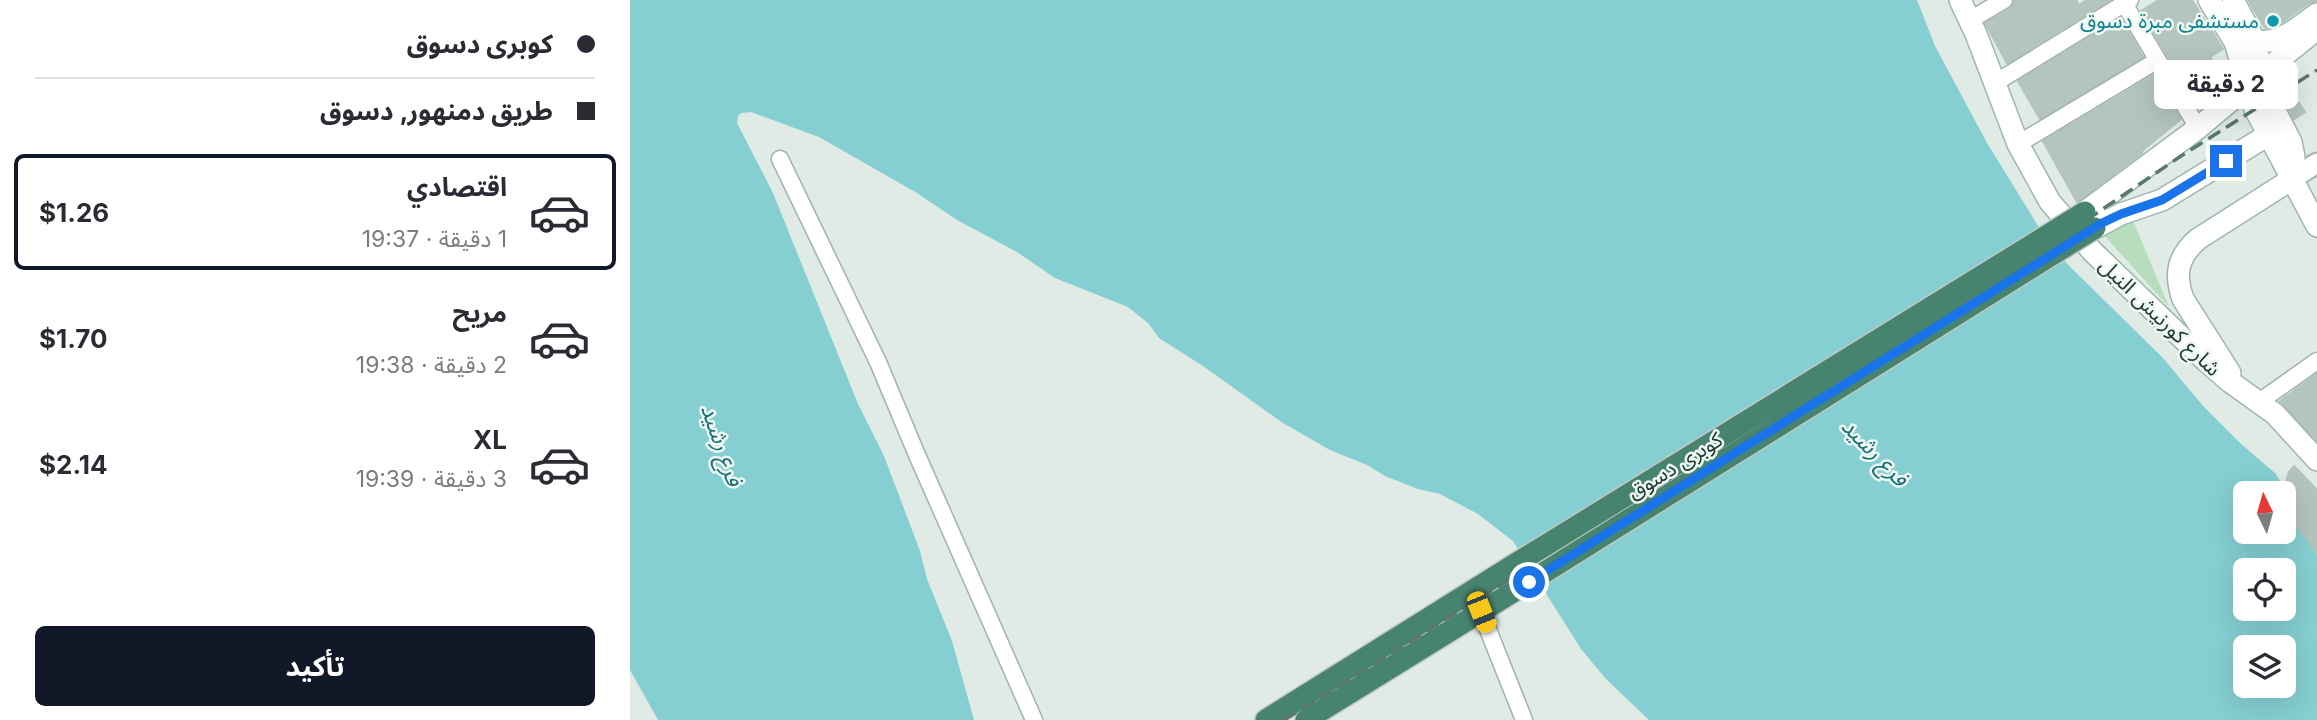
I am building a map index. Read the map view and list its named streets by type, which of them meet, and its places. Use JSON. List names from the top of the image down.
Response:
{
  "streets": {
    "highway": ["كوبرى دسوق"],
    "main road": ["شارع كورنيش النيل"]
  },
  "water": ["فرع رشيد"],
  "places": ["مستشفى مبرة دسوق"],
  "north": "top",
  "page": {
    "banner": ["كوبرى دسوق", "طريق دمنهور, دسوق"],
    "bubble": "2 دقيقة",
    "list": [
      {
        "name": "اقتصادي",
        "note": "1 دقيقة · 19:37",
        "value": "$1.26"
      },
      {
        "name": "مريح",
        "note": "2 دقيقة · 19:38",
        "value": "$1.70"
      },
      {
        "name": "XL",
        "note": "3 دقيقة · 19:39",
        "value": "$2.14"
      }
    ],
    "buttons": "تأكيد"
  }
}
